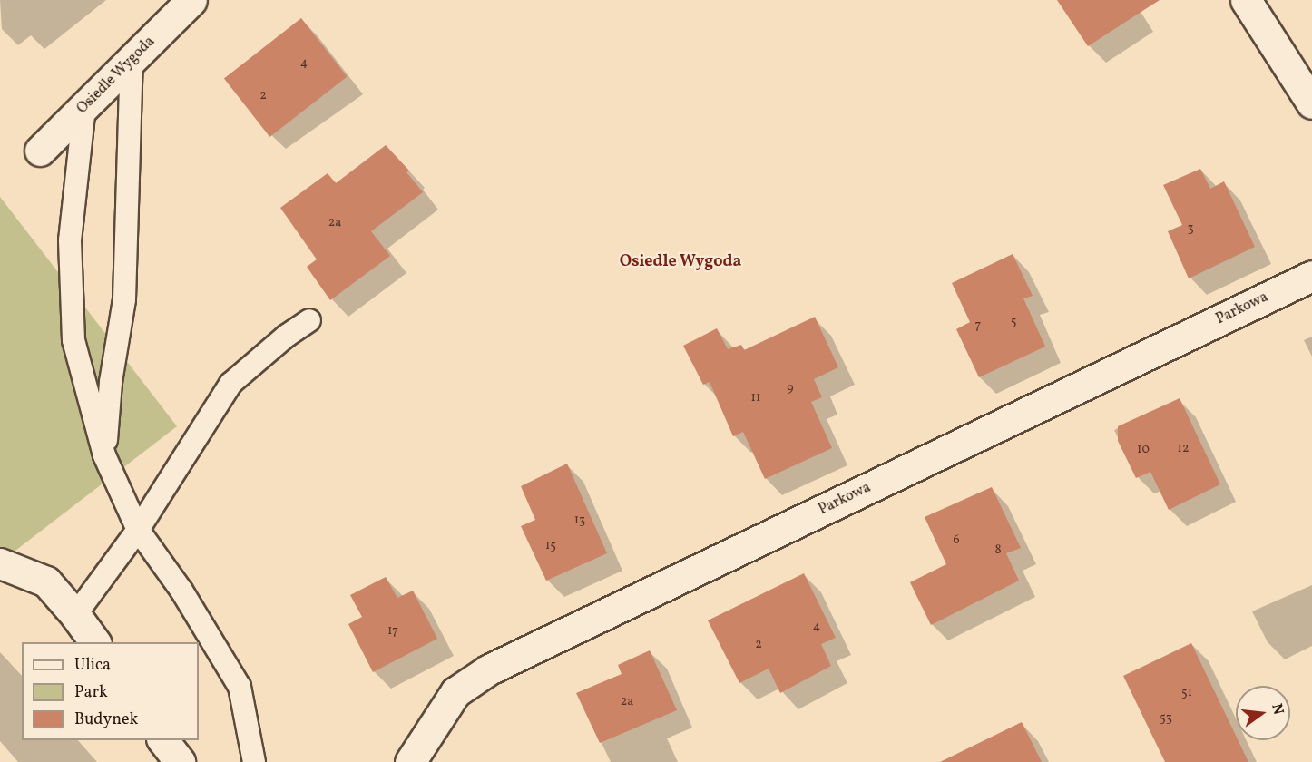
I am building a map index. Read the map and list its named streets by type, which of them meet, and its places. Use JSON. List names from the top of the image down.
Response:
{
  "streets": {
    "street": ["Osiedle Wygoda", "Parkowa"]
  },
  "districts": ["Osiedle Wygoda"],
  "house_numbers": [
    "4",
    "2",
    "2a",
    "3",
    "5",
    "7",
    "9",
    "11",
    "12",
    "10",
    "13",
    "6",
    "15",
    "8",
    "4",
    "17",
    "2",
    "51",
    "2a",
    "53"
  ],
  "legend": ["Ulica", "Park", "Budynek"],
  "north": "right"
}
